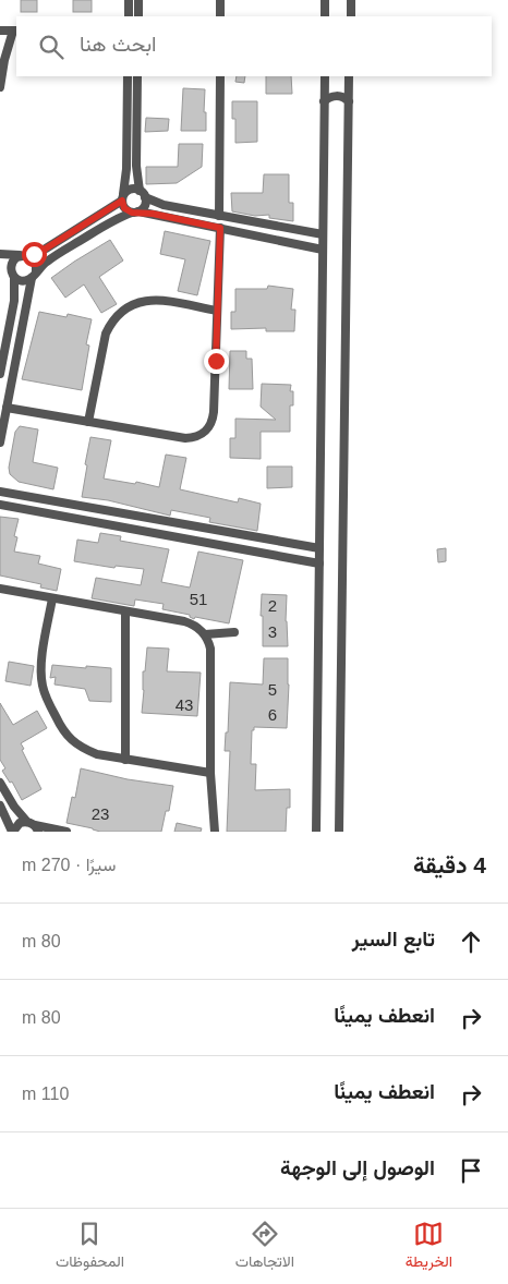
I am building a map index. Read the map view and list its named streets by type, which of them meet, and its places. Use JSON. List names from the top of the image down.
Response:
{
  "house_numbers": [
    "51",
    "2",
    "3",
    "5",
    "43",
    "6",
    "23"
  ],
  "page": {
    "search": "ابحث هنا",
    "heading": ["4 دقيقة", "سيرًا · 270 m"],
    "list": [
      ["تابع السير", "80 m"],
      ["انعطف يمينًا", "80 m"],
      ["انعطف يمينًا", "110 m"],
      "الوصول إلى الوجهة"
    ],
    "nav": ["الخريطة", "الاتجاهات", "المحفوظات"]
  }
}
